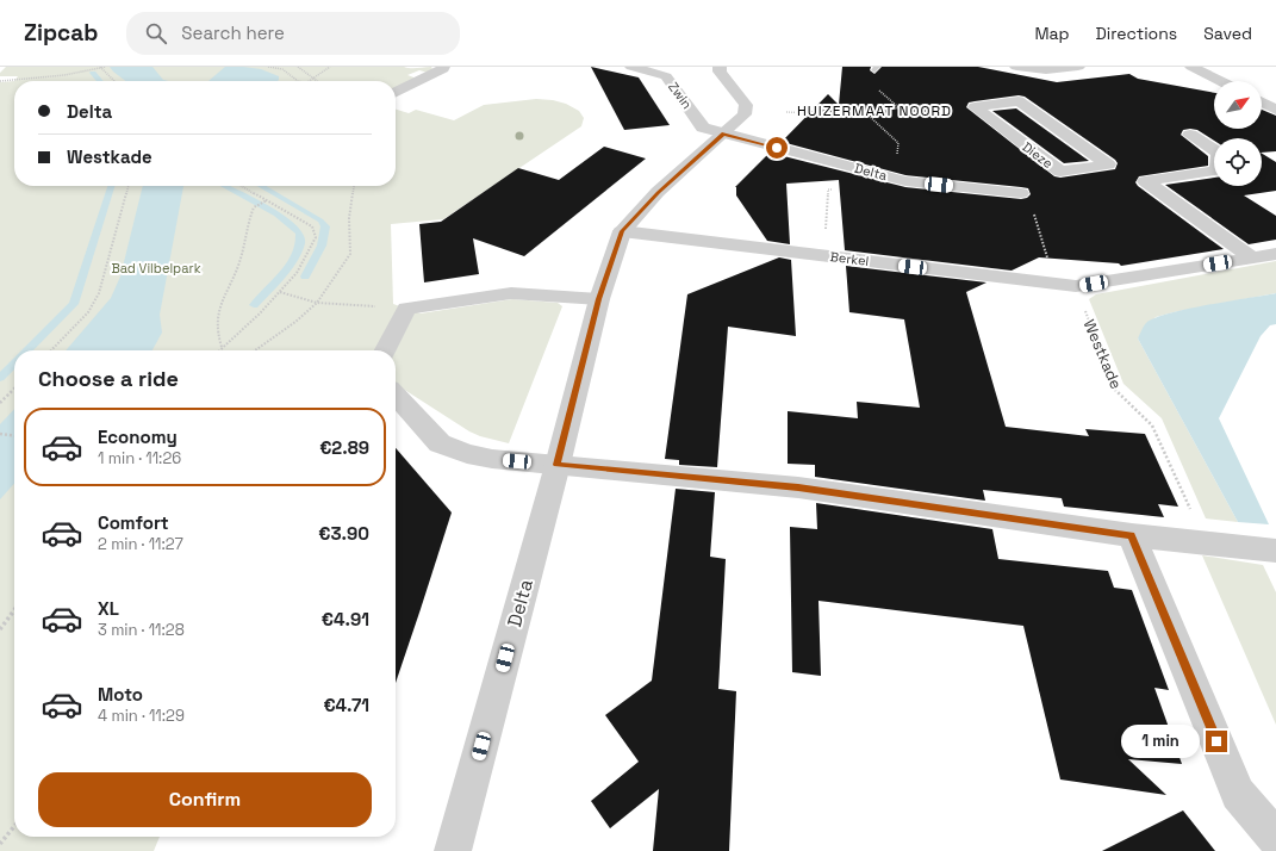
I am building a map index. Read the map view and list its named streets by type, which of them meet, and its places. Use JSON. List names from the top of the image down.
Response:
{
  "streets": {
    "street": [
      "Zwin",
      "Dieze",
      "Delta",
      "Berkel"
    ],
    "path": ["Westkade"]
  },
  "crossings": [
    ["Zwin", "Delta"],
    ["Delta", "Berkel"],
    ["Berkel", "Westkade"]
  ],
  "districts": ["HUIZERMAAT NOORD"],
  "parks": ["Bad Vilbelpark"],
  "north": "top right",
  "page": {
    "header": "Zipcab",
    "search": "Search here",
    "nav": ["Map", "Directions", "Saved"],
    "banner": ["Delta", "Westkade"],
    "heading": "Choose a ride",
    "list": [
      {
        "name": "Economy",
        "note": "1 min · 11:26",
        "value": "€2.89"
      },
      {
        "name": "Comfort",
        "note": "2 min · 11:27",
        "value": "€3.90"
      },
      {
        "name": "XL",
        "note": "3 min · 11:28",
        "value": "€4.91"
      },
      {
        "name": "Moto",
        "note": "4 min · 11:29",
        "value": "€4.71"
      }
    ],
    "bubble": "1 min",
    "buttons": "Confirm"
  }
}
